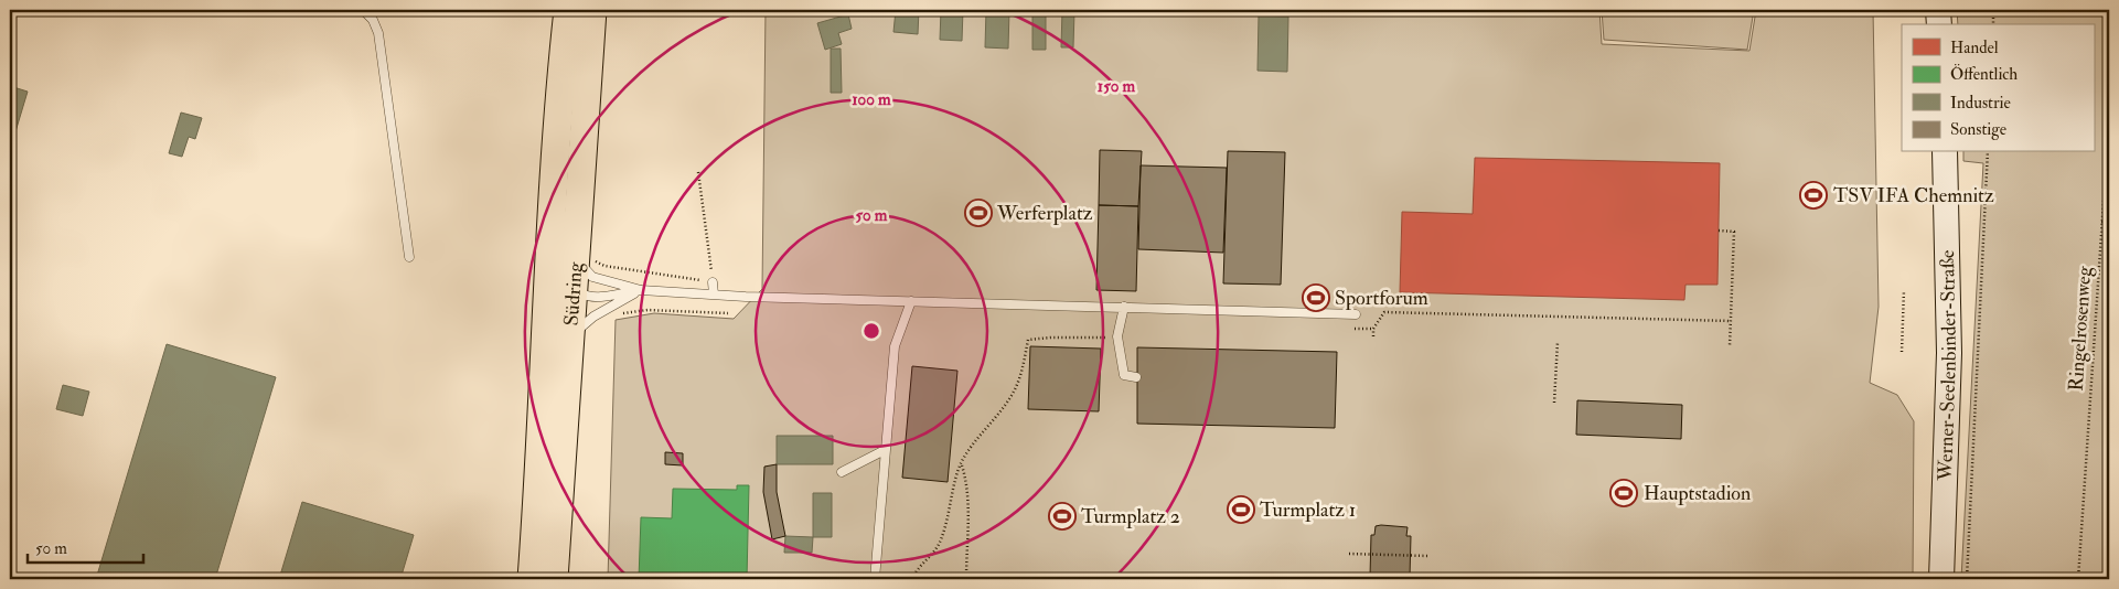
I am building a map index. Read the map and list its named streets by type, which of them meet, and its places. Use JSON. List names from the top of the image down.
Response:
{
  "streets": {
    "main road": ["Südring", "Werner-Seelenbinder-Straße"],
    "path": ["Ringelrosenweg"]
  },
  "places": {
    "sports": [
      "TSV IFA Chemnitz",
      "Werferplatz",
      "Sportforum",
      "Hauptstadion",
      "Turmplatz 1",
      "Turmplatz 2"
    ]
  },
  "legend": [
    "Handel",
    "Öffentlich",
    "Industrie",
    "Sonstige"
  ],
  "scale_bar": "50 m",
  "rings": ["150 m", "100 m", "50 m"]
}
